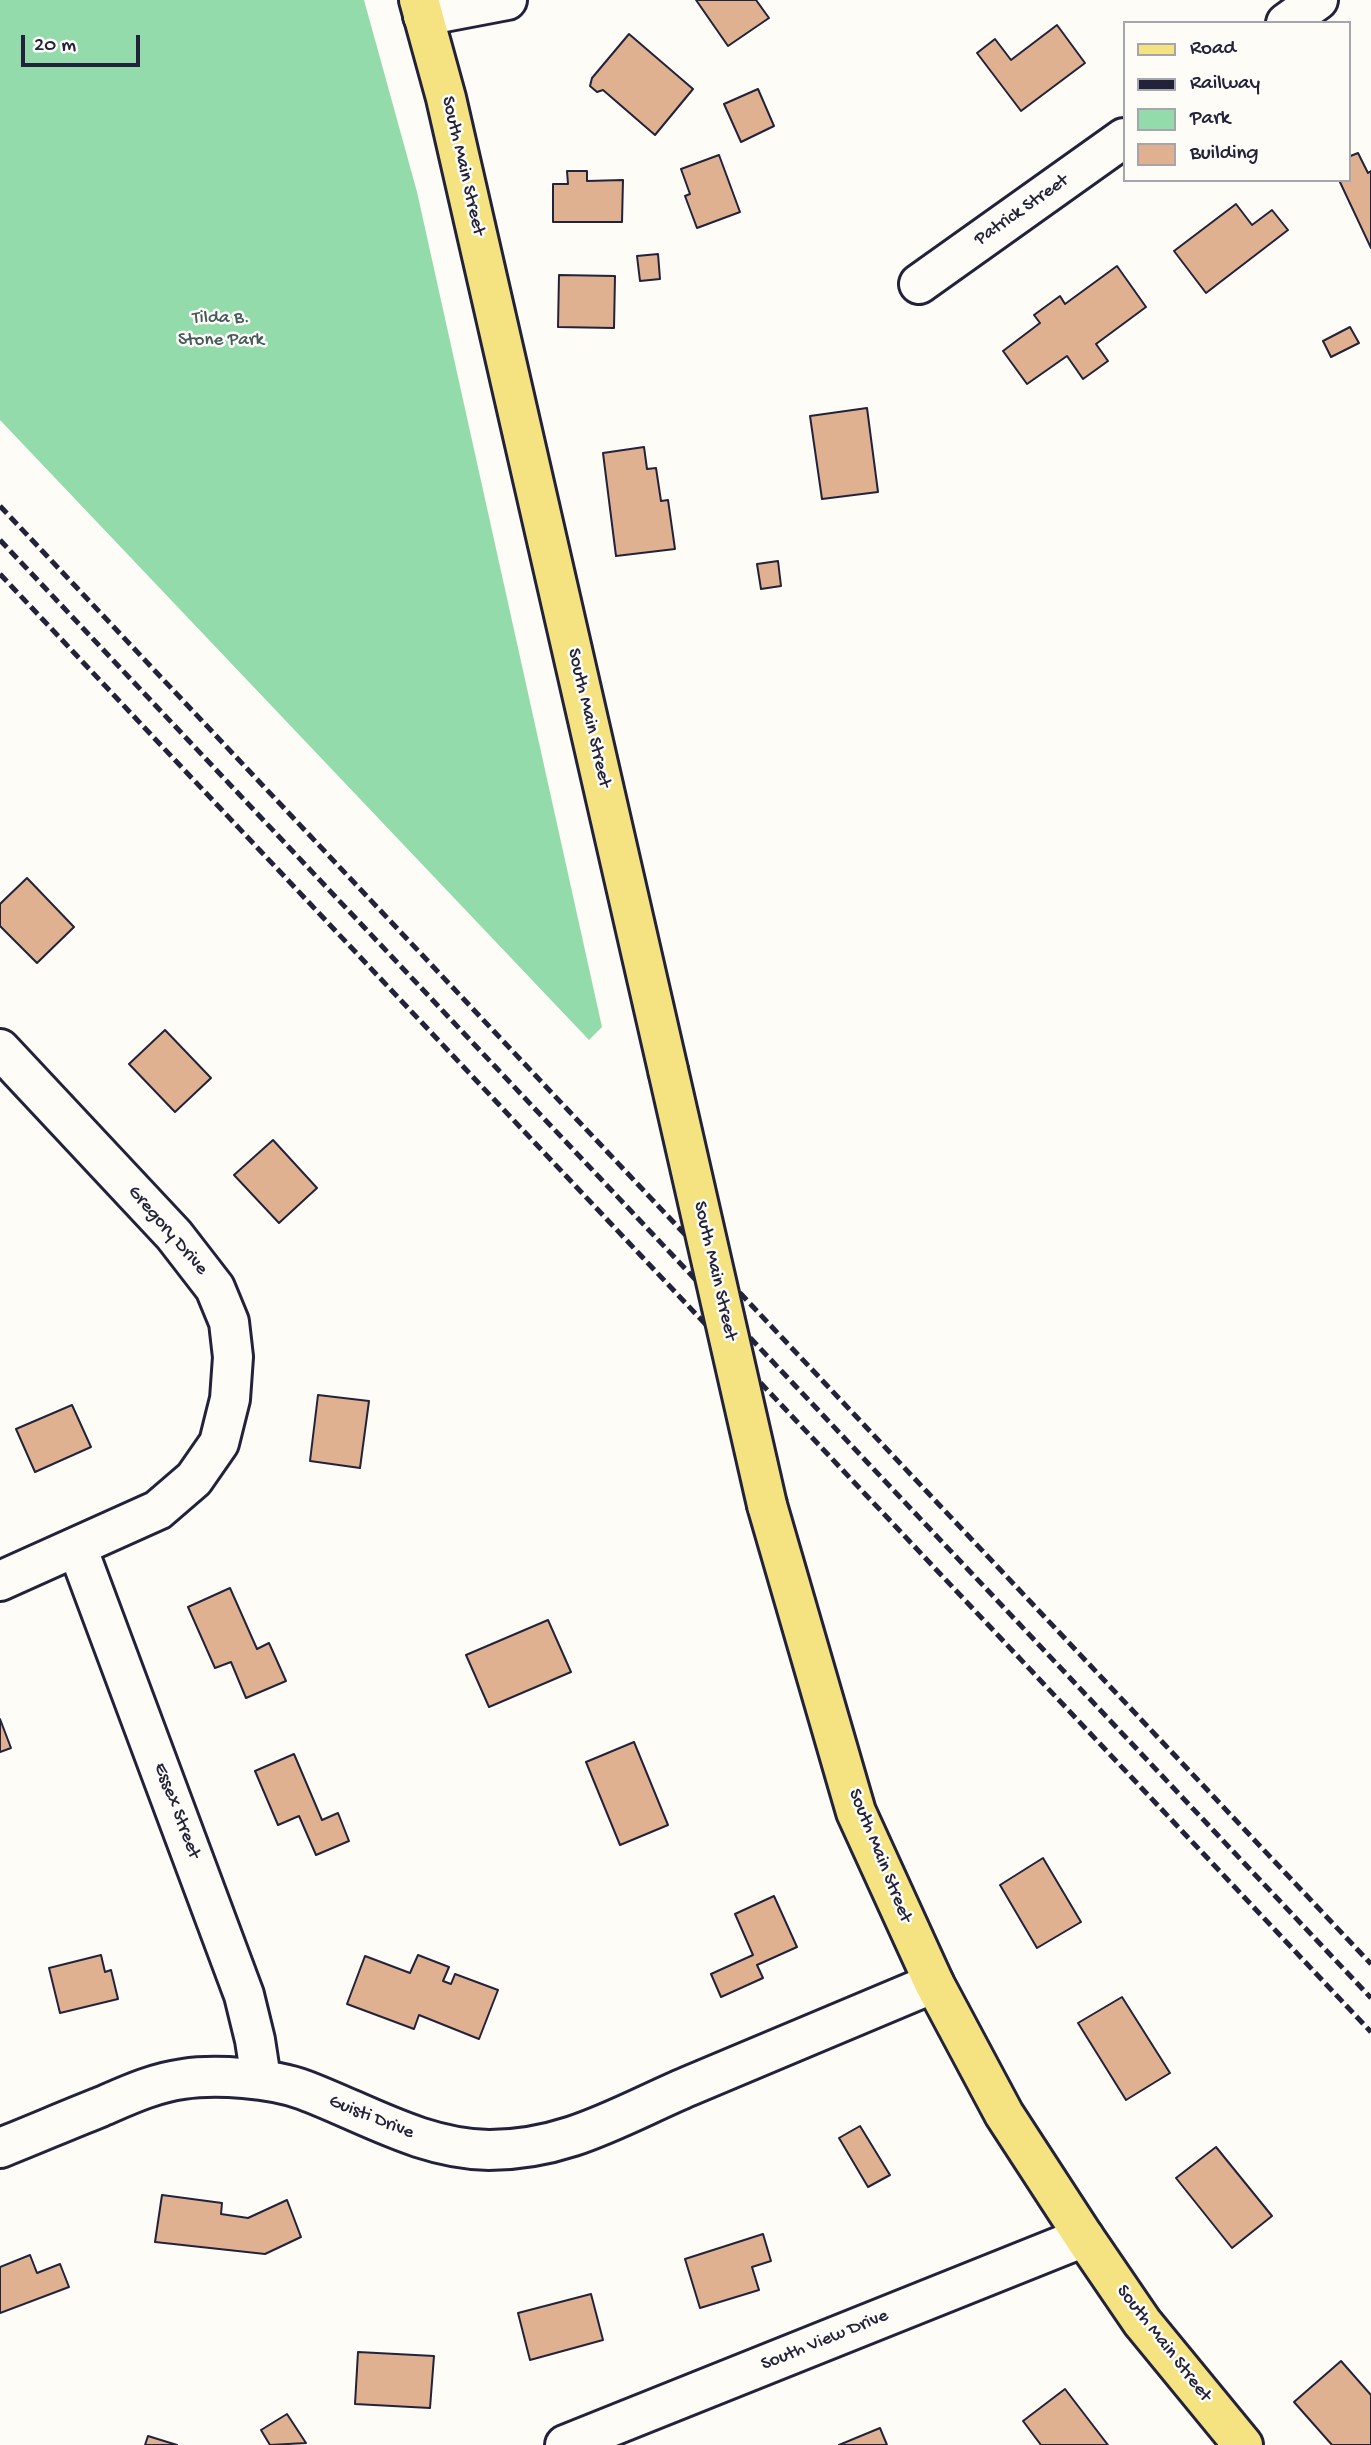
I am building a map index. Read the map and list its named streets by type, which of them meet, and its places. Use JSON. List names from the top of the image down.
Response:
{
  "streets": {
    "main road": ["South Main Street"],
    "street": [
      "Patrick Street",
      "Gregory Drive",
      "Essex Street",
      "Guisti Drive",
      "South View Drive"
    ]
  },
  "crossings": [
    ["South Main Street", "Guisti Drive"],
    ["South Main Street", "South View Drive"],
    ["Gregory Drive", "Essex Street"],
    ["Essex Street", "Guisti Drive"]
  ],
  "parks": ["Tilda B. Stone Park"],
  "legend": [
    "Road",
    "Railway",
    "Park",
    "Building"
  ],
  "scale_bar": "20 m"
}
